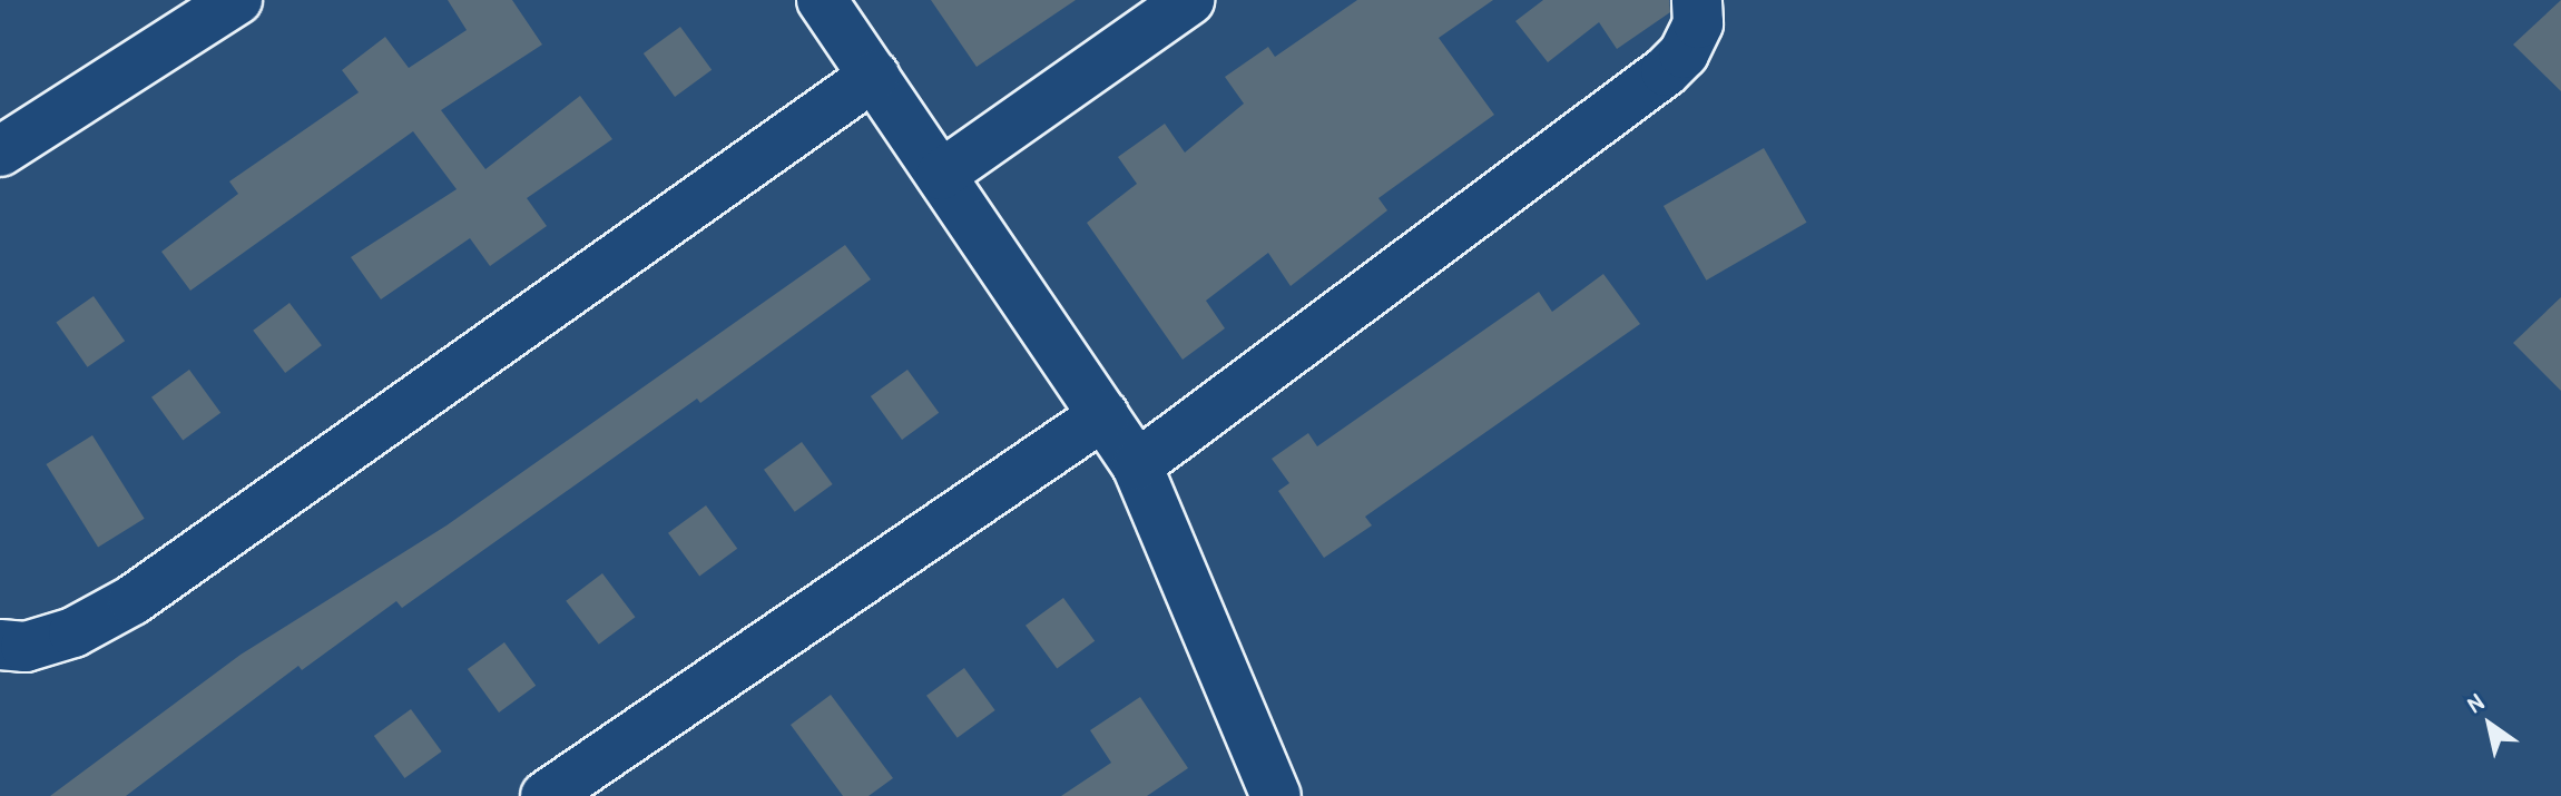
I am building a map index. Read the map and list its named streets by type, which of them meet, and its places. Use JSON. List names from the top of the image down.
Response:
{
  "north": "top left"
}
